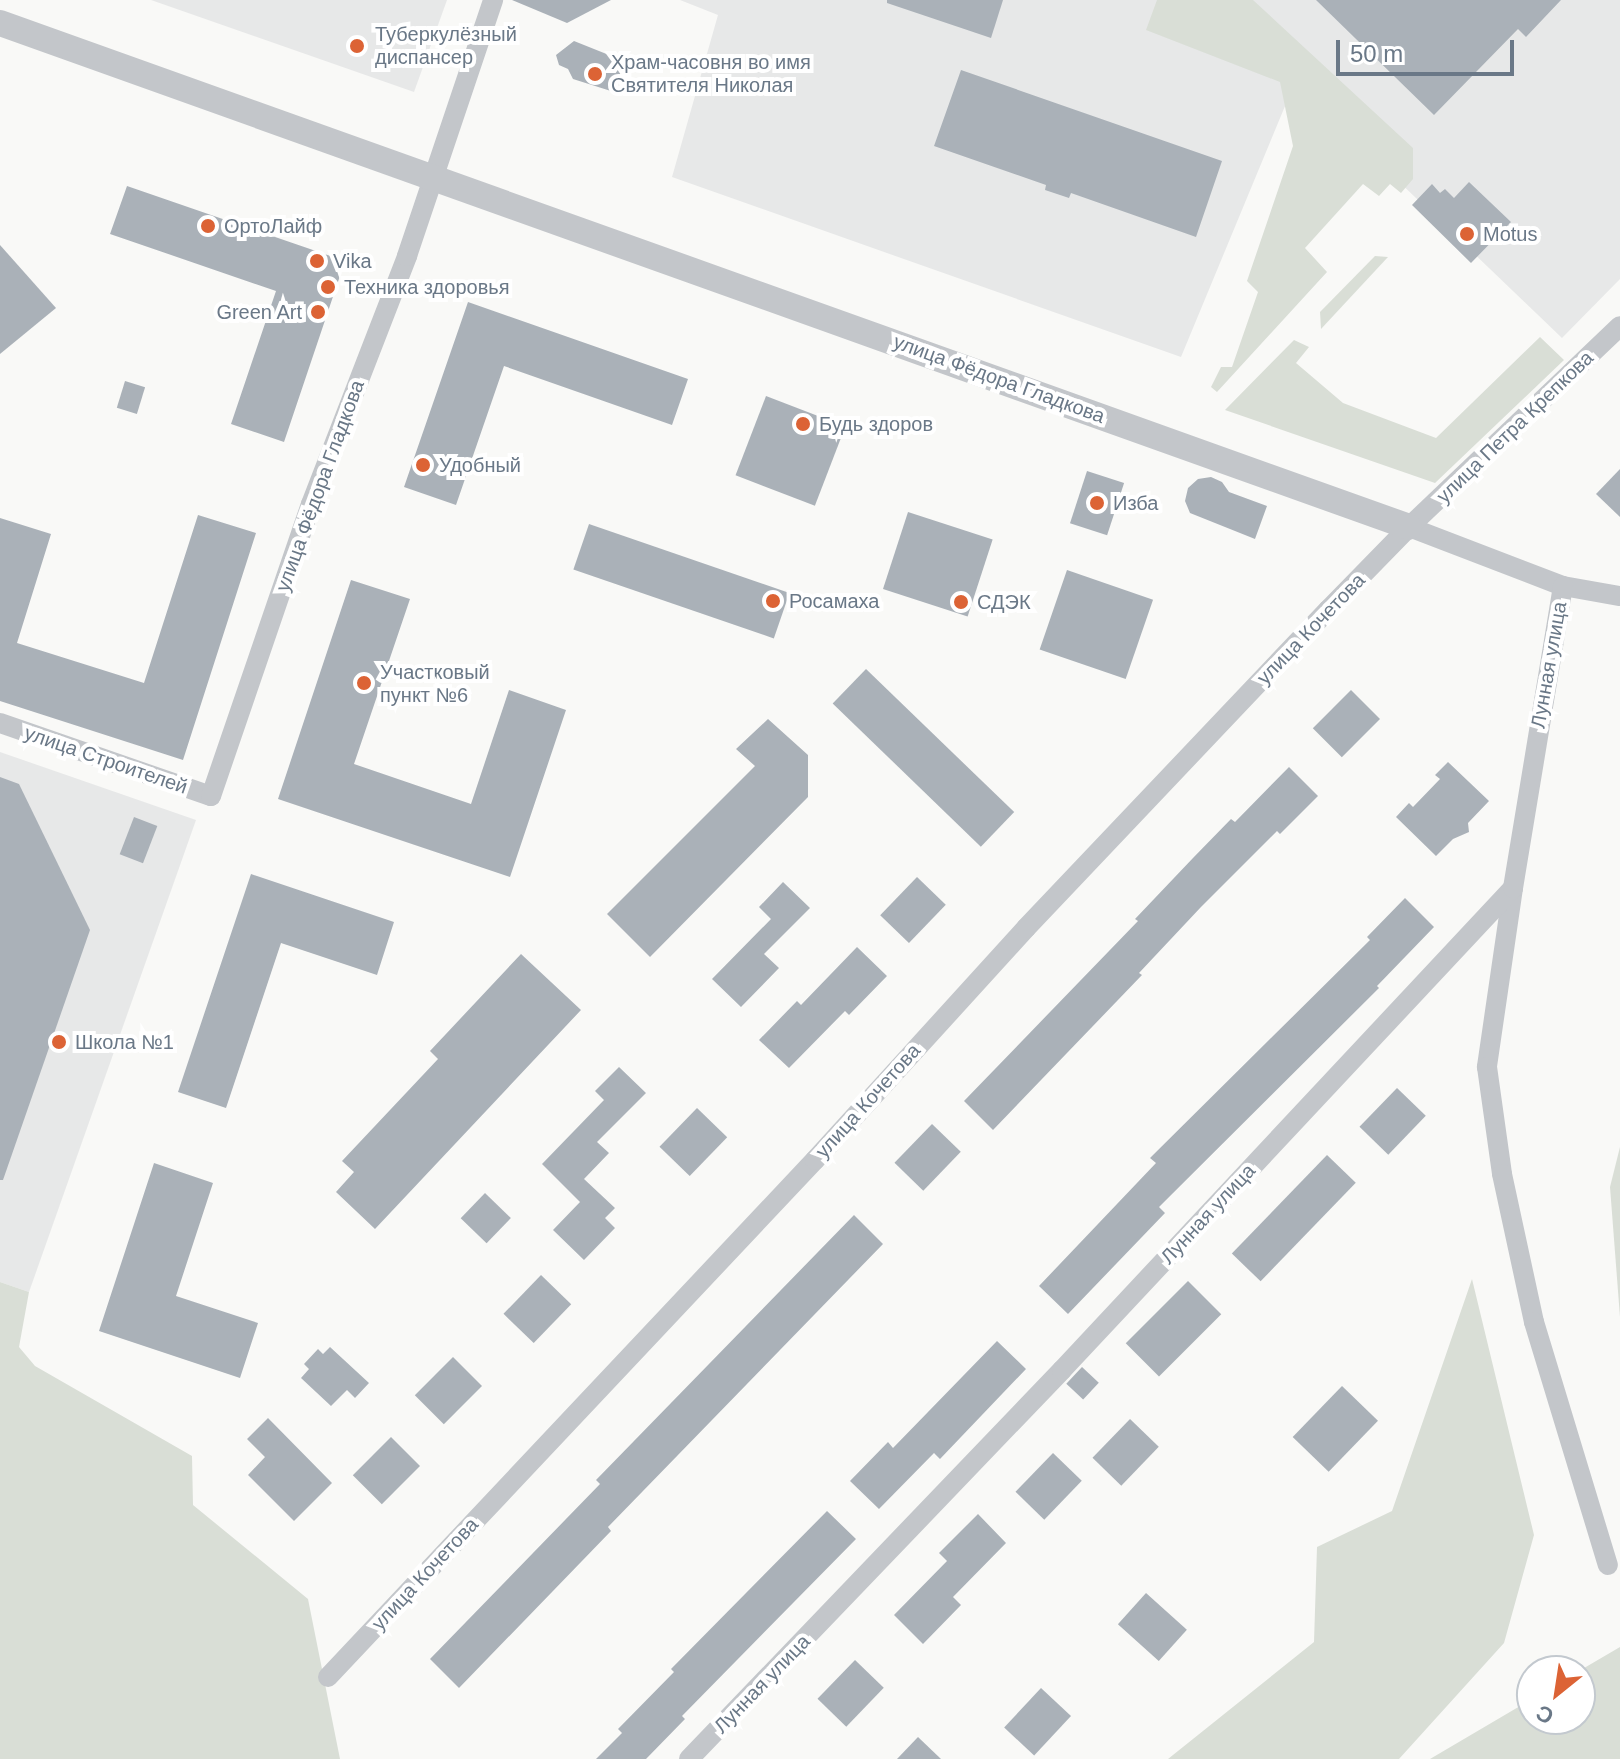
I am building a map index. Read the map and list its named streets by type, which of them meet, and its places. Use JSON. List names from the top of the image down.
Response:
{
  "streets": {
    "street": [
      "улица Фёдора Гладкова",
      "улица Петра Крепкова",
      "улица Кочетова",
      "Лунная улица",
      "улица Строителей"
    ]
  },
  "crossings": [
    ["улица Фёдора Гладкова", "улица Петра Крепкова"],
    ["улица Фёдора Гладкова", "улица Кочетова"],
    ["улица Фёдора Гладкова", "Лунная улица"],
    ["улица Фёдора Гладкова", "улица Строителей"],
    ["улица Петра Крепкова", "улица Кочетова"]
  ],
  "places": [
    "Туберкулёзный диспансер",
    "Храм-часовня во имя Святителя Николая",
    "ОртоЛайф",
    "Motus",
    "Vika",
    "Техника здоровья",
    "Green Art",
    "Будь здоров",
    "Удобный",
    "Изба",
    "Росамаха",
    "СДЭК",
    "Участковый пункт №6",
    "Школа №1"
  ],
  "scale_bar": "50 m",
  "north": "bottom left"
}
